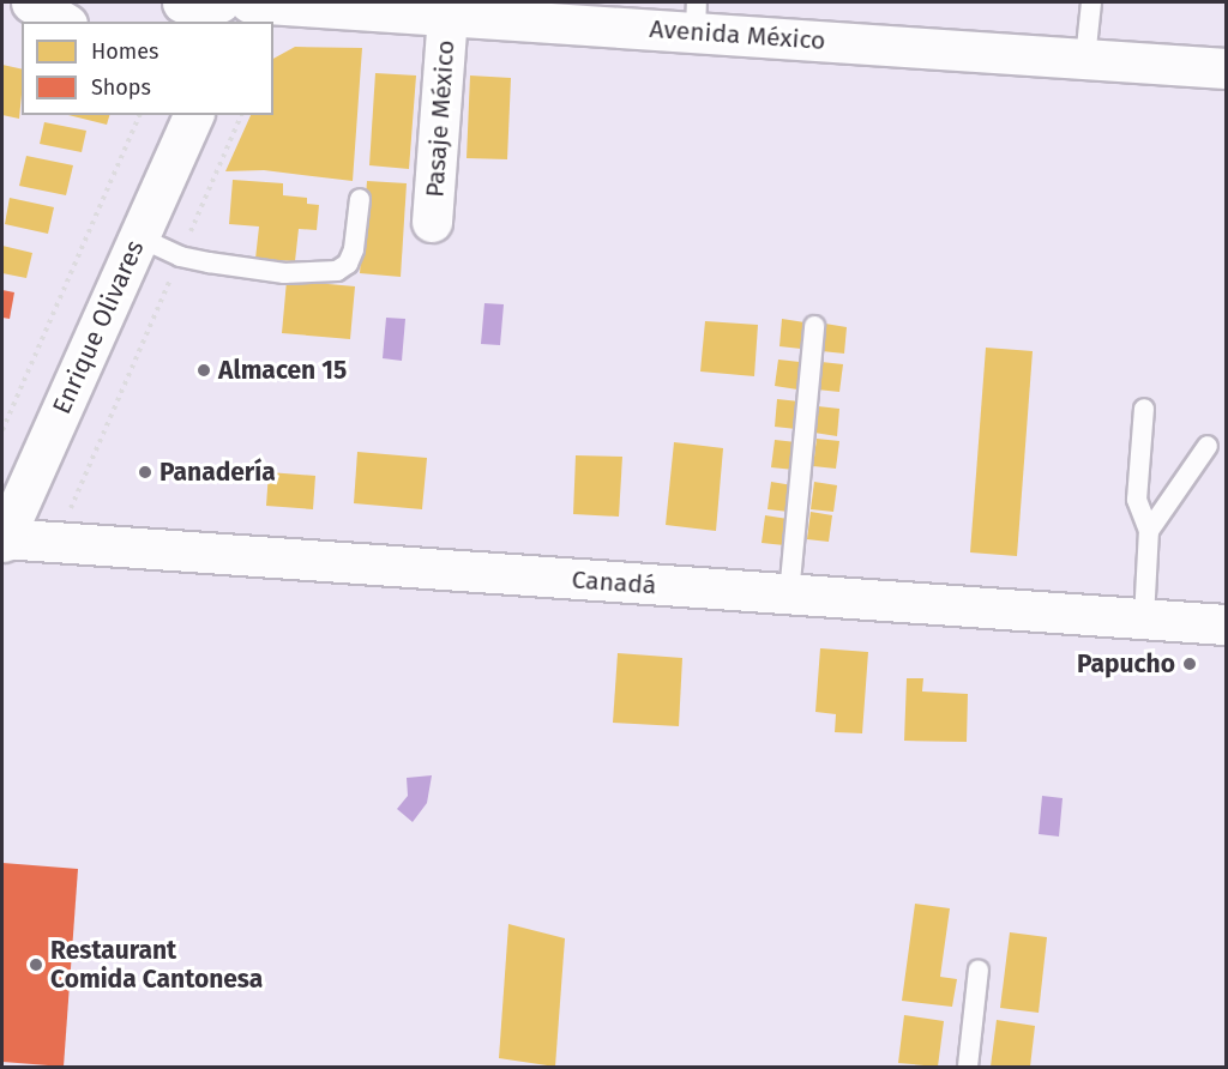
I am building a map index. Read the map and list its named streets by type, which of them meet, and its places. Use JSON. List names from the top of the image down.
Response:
{
  "streets": {
    "street": [
      "Avenida México",
      "Pasaje México",
      "Enrique Olivares",
      "Canadá"
    ]
  },
  "crossings": [
    ["Avenida México", "Pasaje México"],
    ["Enrique Olivares", "Canadá"]
  ],
  "places": [
    "Almacen 15",
    "Panadería",
    "Papucho",
    "Restaurant Comida Cantonesa"
  ],
  "legend": ["Homes", "Shops"]
}
